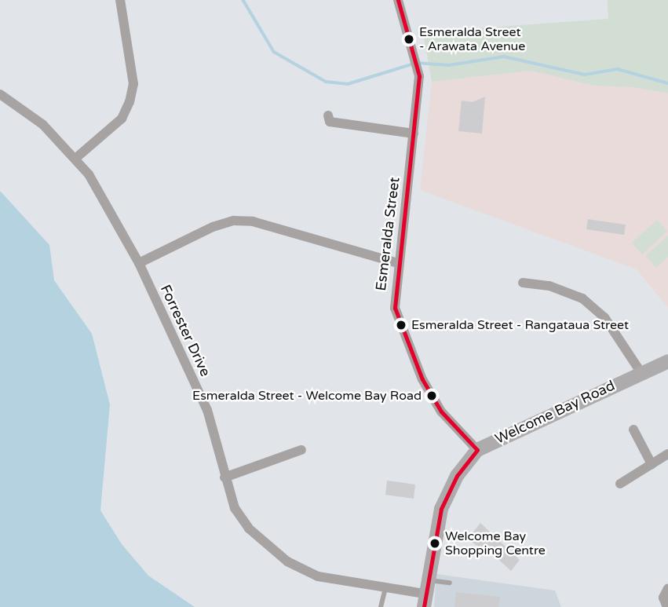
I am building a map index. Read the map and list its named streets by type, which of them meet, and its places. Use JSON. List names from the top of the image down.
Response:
{
  "streets": {
    "main road": ["Welcome Bay Road"],
    "street": ["Esmeralda Street", "Forrester Drive"]
  },
  "crossings": [
    ["Esmeralda Street", "Welcome Bay Road"],
    ["Forrester Drive", "Welcome Bay Road"]
  ],
  "places": [
    "Esmeralda Street - Arawata Avenue",
    "Esmeralda Street - Rangataua Street",
    "Esmeralda Street - Welcome Bay Road",
    "Welcome Bay Shopping Centre"
  ]
}
